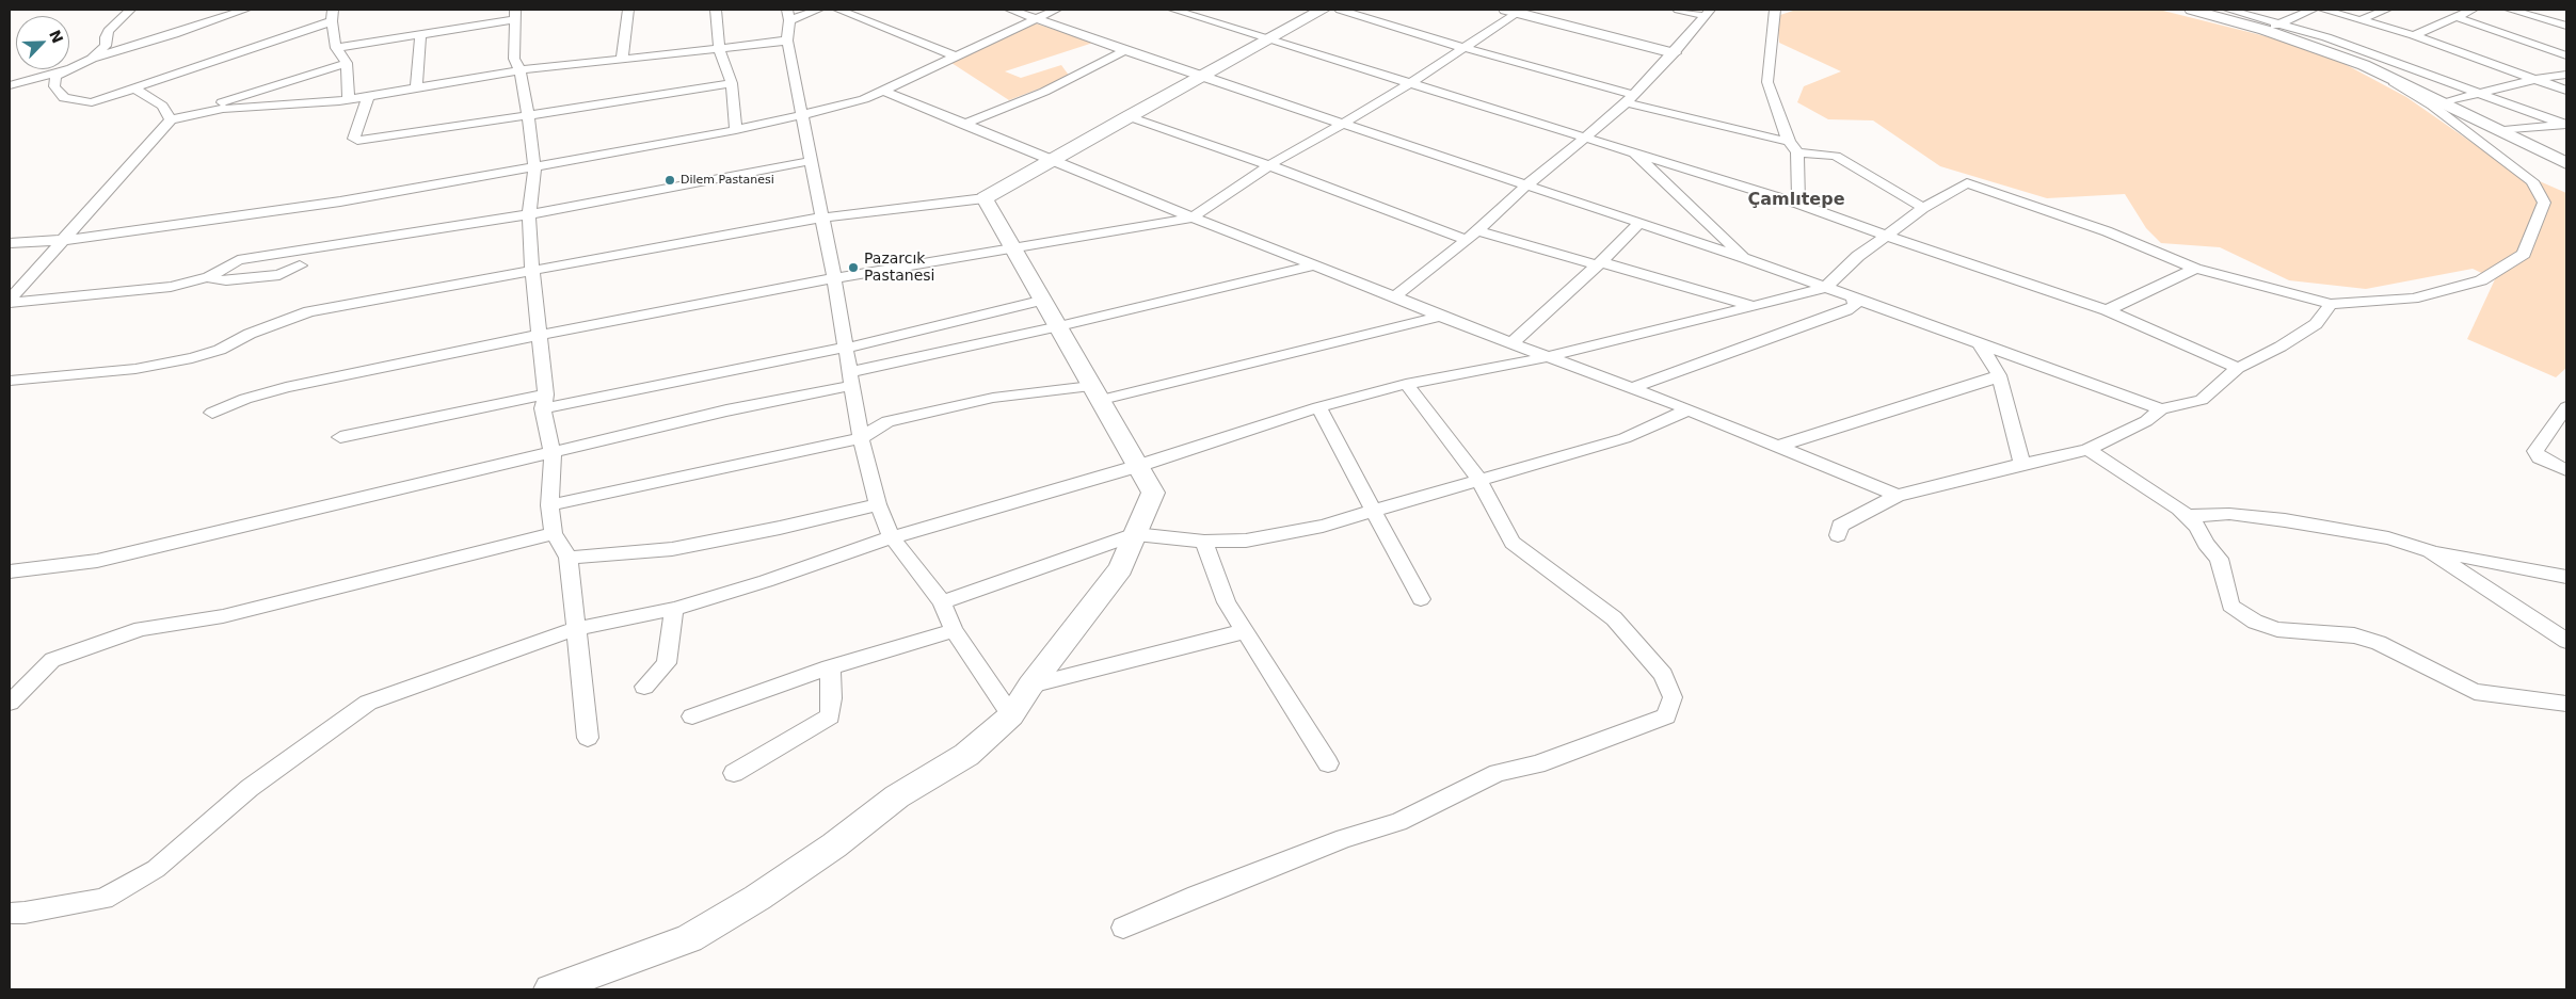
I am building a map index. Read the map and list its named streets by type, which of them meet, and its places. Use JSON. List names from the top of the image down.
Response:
{
  "districts": ["Çamlıtepe"],
  "places": ["Dilem Pastanesi", "Pazarcık Pastanesi"],
  "north": "top right"
}
